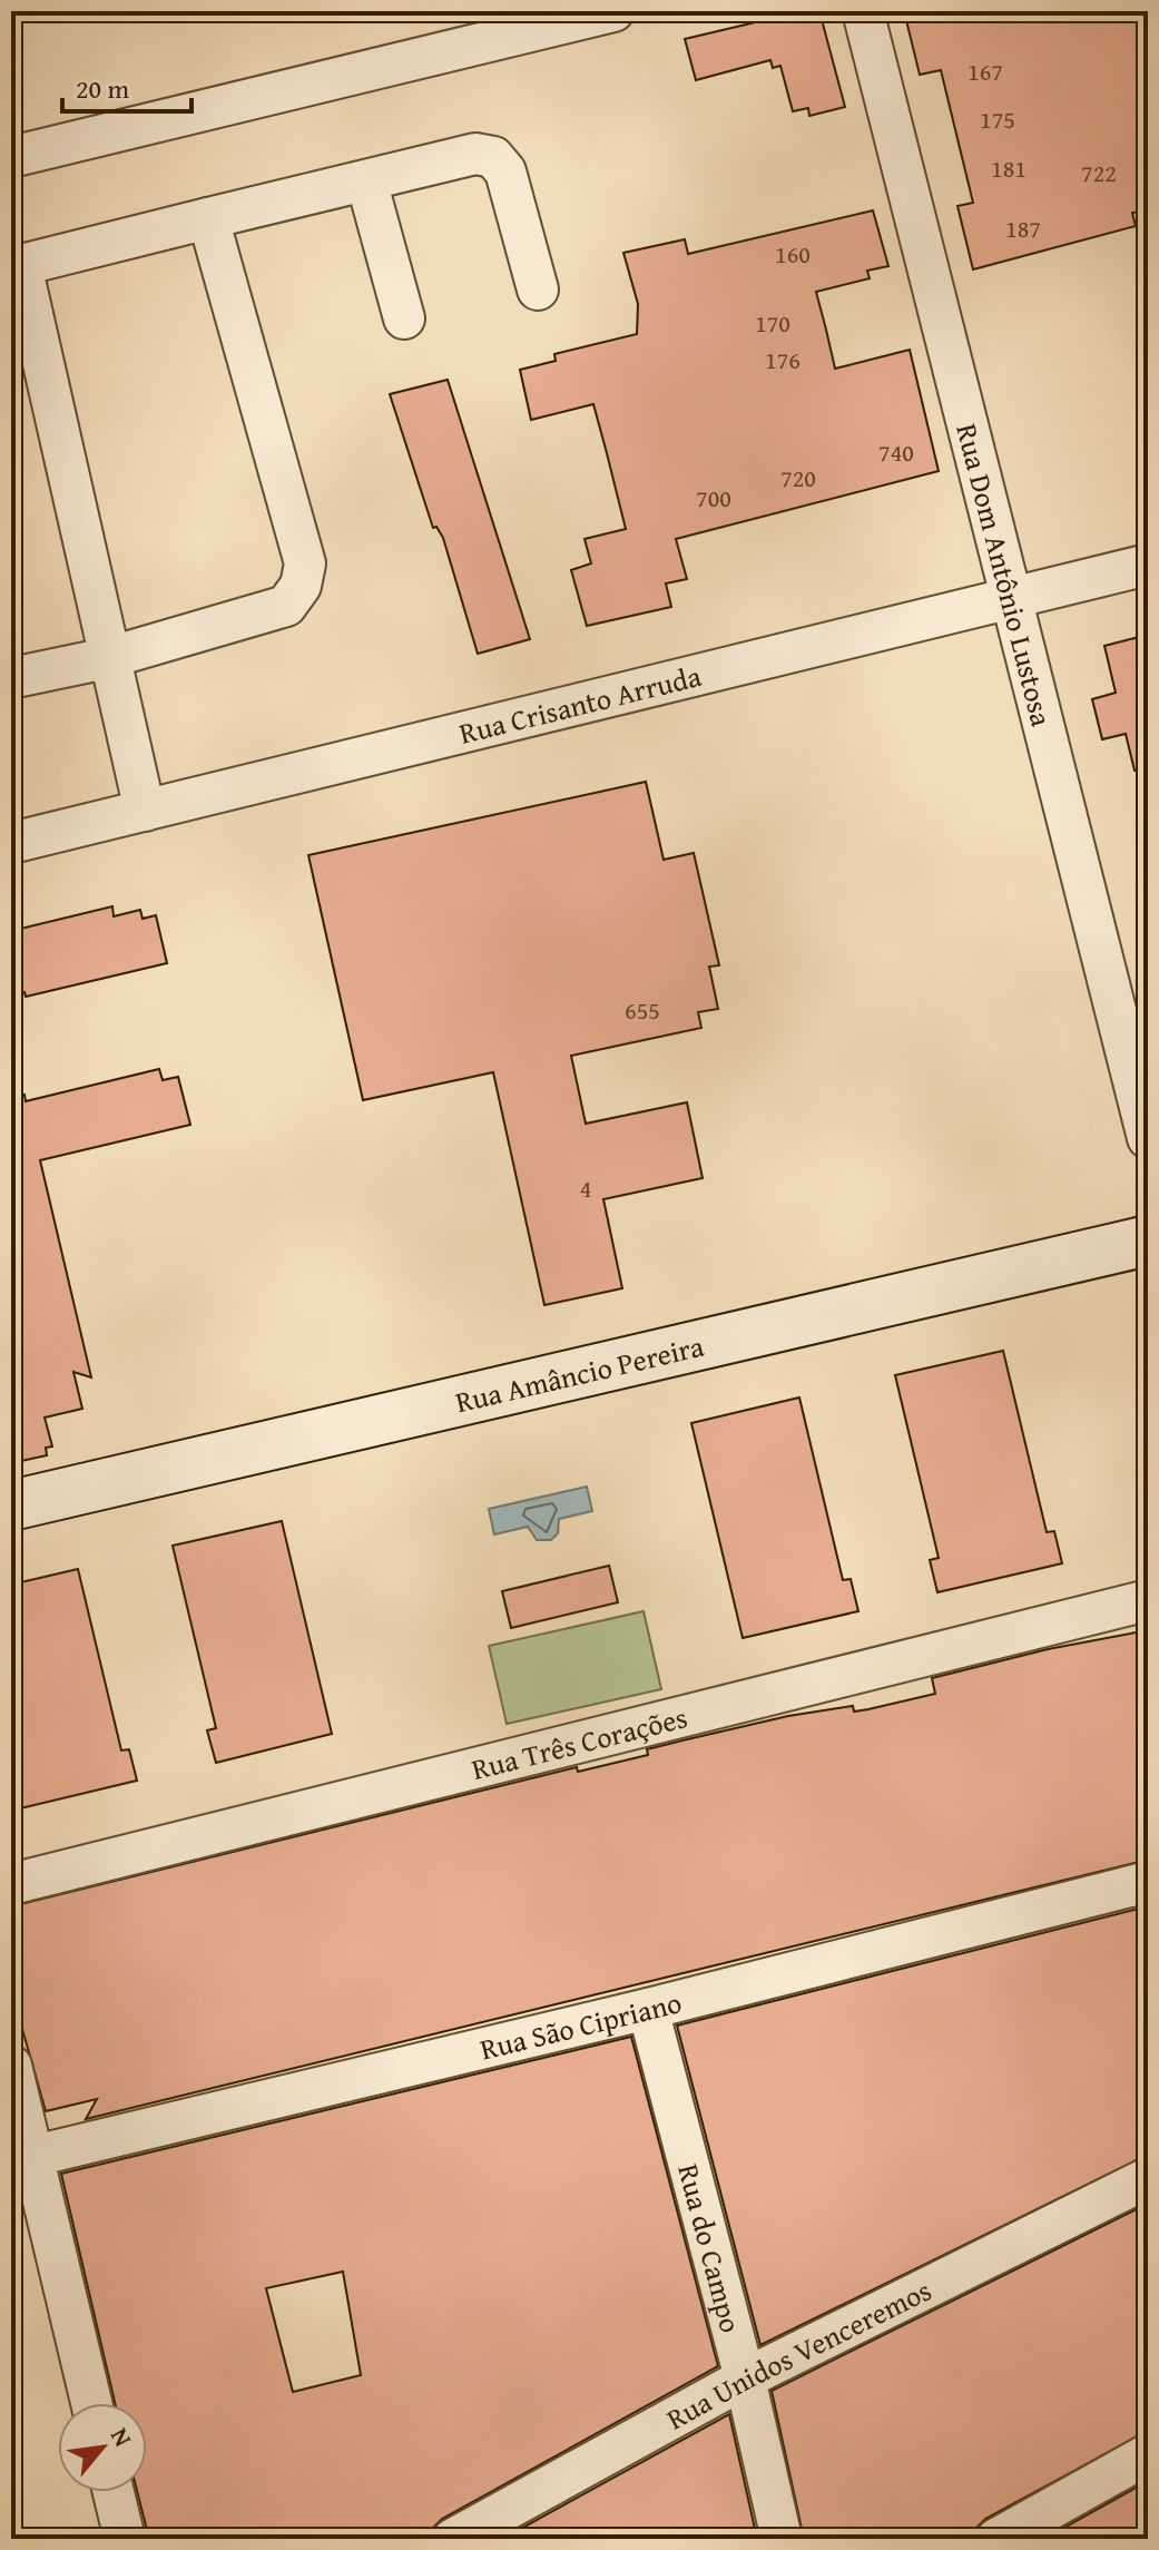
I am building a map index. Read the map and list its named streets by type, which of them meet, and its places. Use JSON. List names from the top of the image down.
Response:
{
  "streets": {
    "street": [
      "Rua Dom Antônio Lustosa",
      "Rua Crisanto Arruda",
      "Rua Amâncio Pereira",
      "Rua Três Corações",
      "Rua São Cipriano",
      "Rua do Campo",
      "Rua Unidos Venceremos"
    ]
  },
  "crossings": [
    ["Rua Dom Antônio Lustosa", "Rua Crisanto Arruda"],
    ["Rua São Cipriano", "Rua do Campo"],
    ["Rua do Campo", "Rua Unidos Venceremos"]
  ],
  "house_numbers": [
    "167",
    "175",
    "181",
    "722",
    "187",
    "160",
    "170",
    "176",
    "740",
    "720",
    "700",
    "655",
    "4"
  ],
  "scale_bar": "20 m",
  "north": "top right"
}
